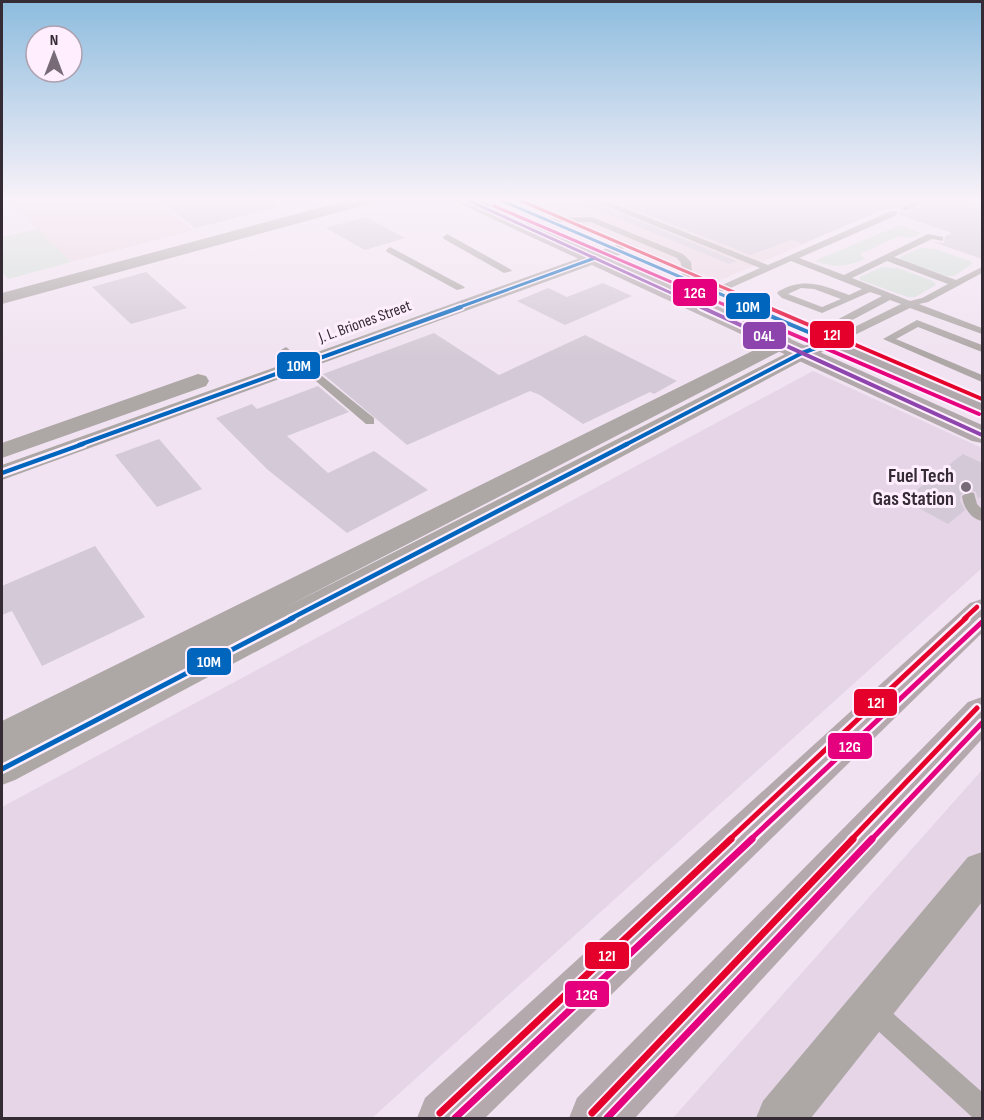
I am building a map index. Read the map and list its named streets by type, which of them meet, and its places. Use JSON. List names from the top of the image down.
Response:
{
  "streets": {
    "street": ["J. L. Briones Street"]
  },
  "places": ["Fuel Tech Gas Station"],
  "lines": [
    "transit line 10M",
    "transit line 12G",
    "transit line 12I",
    "transit line 04L"
  ],
  "north": "top"
}
